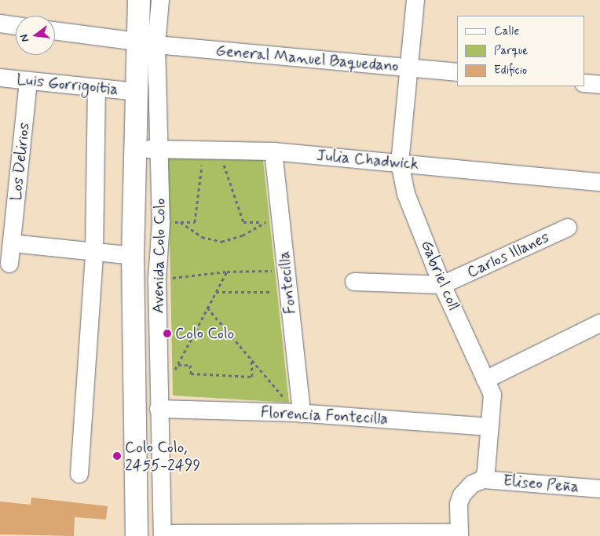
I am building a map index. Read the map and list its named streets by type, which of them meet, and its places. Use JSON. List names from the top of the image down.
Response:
{
  "streets": {
    "main road": ["Avenida Colo Colo"],
    "street": [
      "General Manuel Baquedano",
      "Luis Gorrigoitia",
      "Julia Chadwick",
      "Los Delirios",
      "Carlos Illanes",
      "Gabriel coll",
      "Fontecilla",
      "Florencia Fontecilla",
      "Eliseo Peña"
    ]
  },
  "crossings": [
    ["General Manuel Baquedano", "Avenida Colo Colo"],
    ["General Manuel Baquedano", "Gabriel coll"],
    ["Luis Gorrigoitia", "Los Delirios"],
    ["Luis Gorrigoitia", "Avenida Colo Colo"],
    ["Julia Chadwick", "Avenida Colo Colo"],
    ["Julia Chadwick", "Gabriel coll"],
    ["Julia Chadwick", "Fontecilla"],
    ["Carlos Illanes", "Gabriel coll"],
    ["Avenida Colo Colo", "Florencia Fontecilla"],
    ["Gabriel coll", "Florencia Fontecilla"],
    ["Gabriel coll", "Eliseo Peña"],
    ["Fontecilla", "Florencia Fontecilla"]
  ],
  "places": ["Colo Colo", "Colo Colo, 2455-2499"],
  "legend": ["Calle", "Parque", "Edificio"],
  "north": "left"
}
